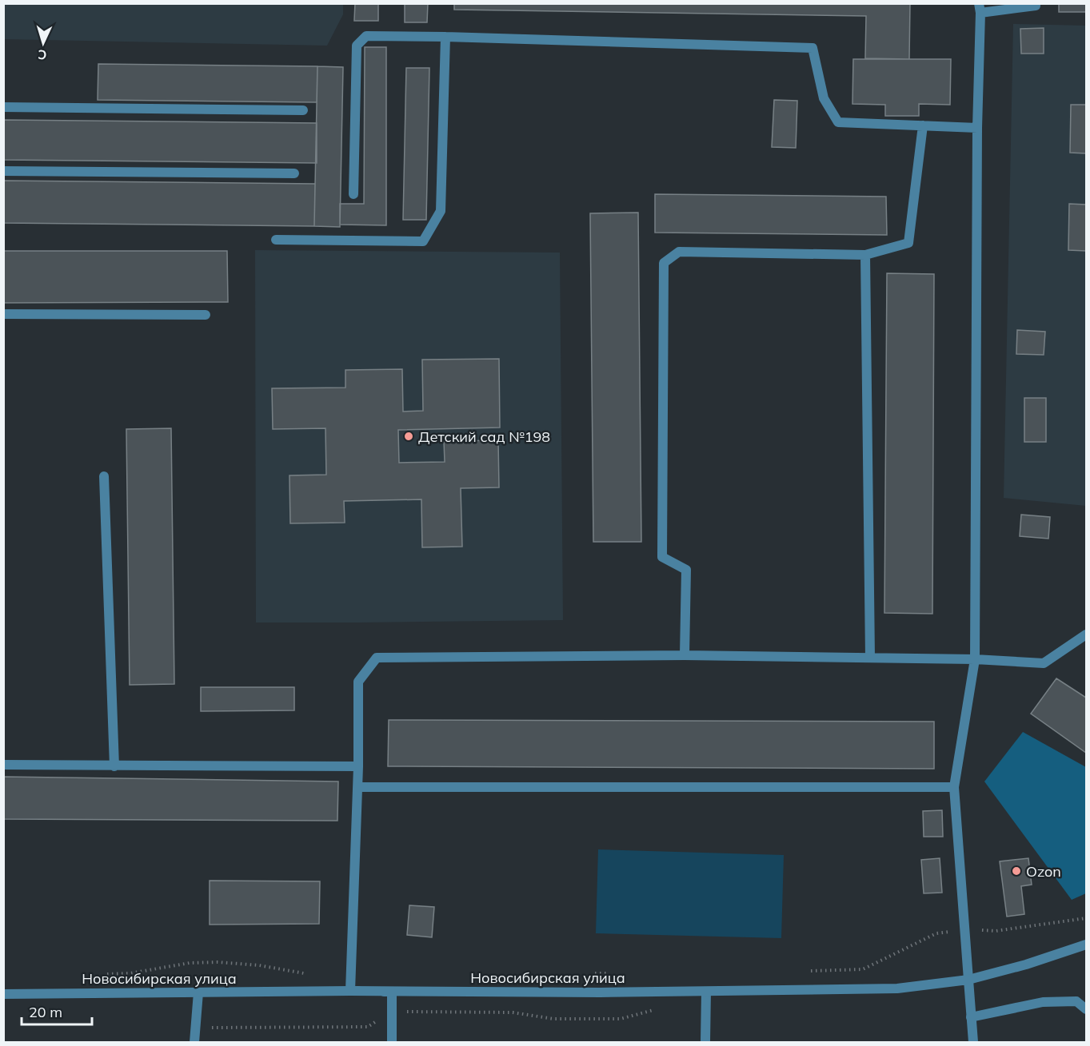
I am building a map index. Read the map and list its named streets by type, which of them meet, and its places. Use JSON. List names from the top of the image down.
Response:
{
  "streets": {
    "street": ["Новосибирская улица"]
  },
  "places": ["Детский сад №198", "Ozon"],
  "scale_bar": "20 m",
  "north": "bottom"
}
